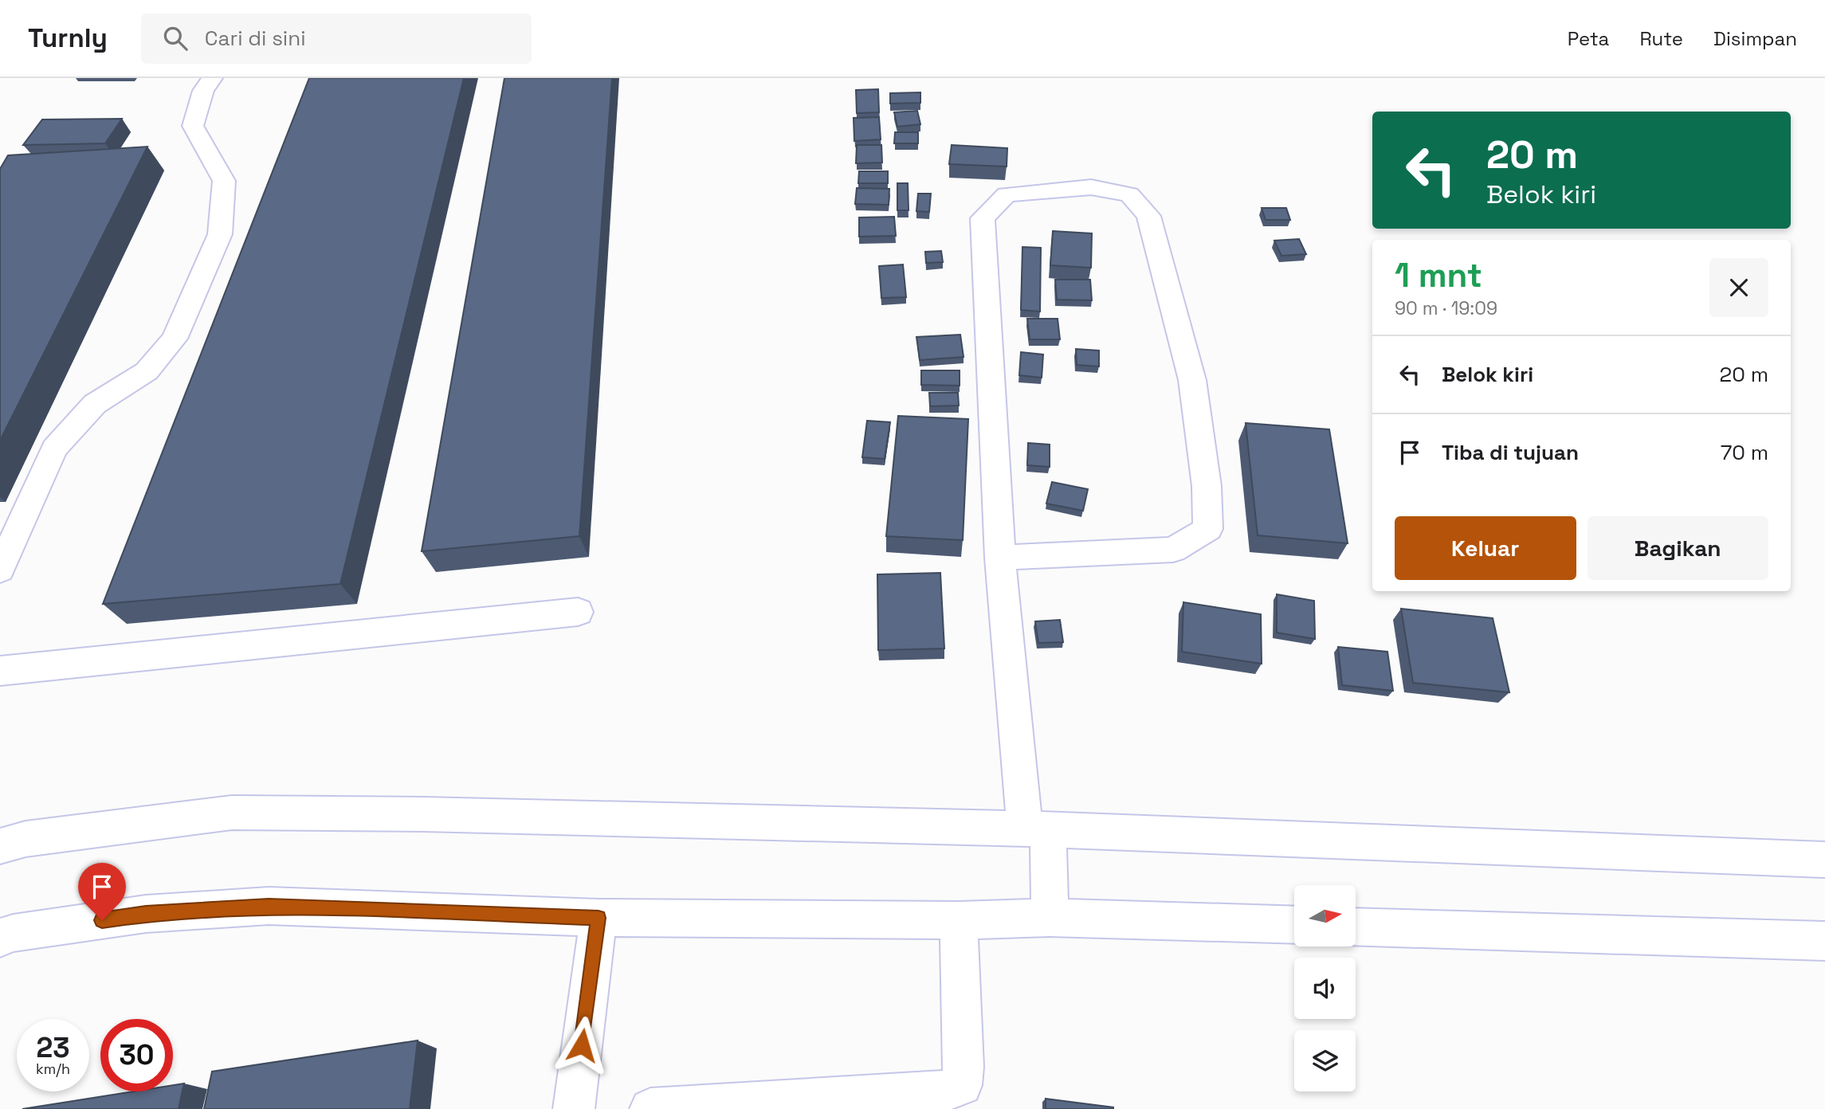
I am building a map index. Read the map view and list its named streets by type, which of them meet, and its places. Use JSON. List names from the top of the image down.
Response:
{
  "north": "right",
  "page": {
    "header": "Turnly",
    "search": "Cari di sini",
    "nav": ["Peta", "Rute", "Disimpan"],
    "turn": ["20 m", "Belok kiri"],
    "heading": ["1 mnt", "90 m · 19:09"],
    "list": [
      {
        "name": "Belok kiri",
        "value": "20 m"
      },
      {
        "name": "Tiba di tujuan",
        "value": "70 m"
      }
    ],
    "buttons": ["Keluar", "Bagikan"],
    "speed": "23 km/h",
    "limit": "30"
  }
}
